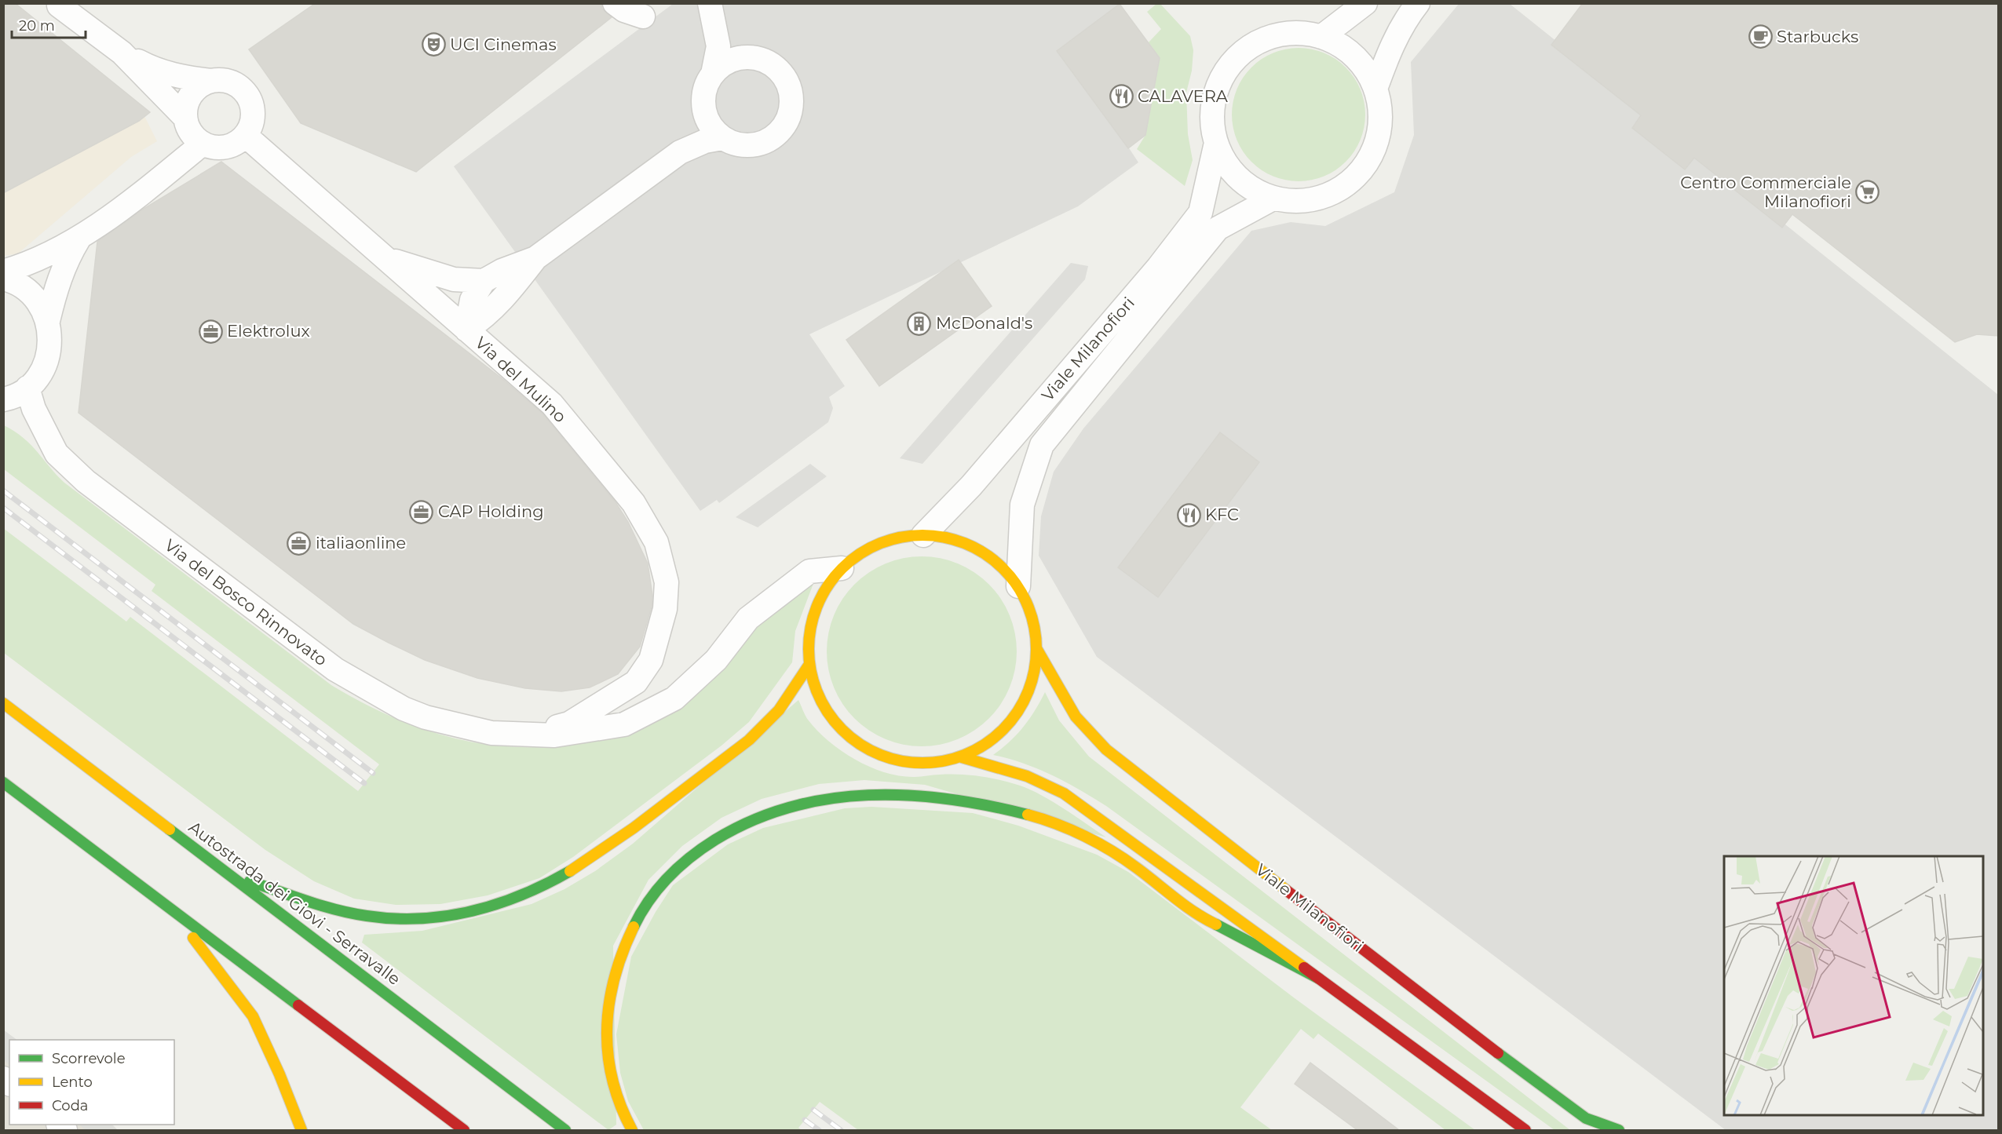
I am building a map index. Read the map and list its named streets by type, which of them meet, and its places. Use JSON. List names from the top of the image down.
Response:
{
  "streets": {
    "main road": ["Viale Milanofiori", "Autostrada dei Giovi - Serravalle"],
    "street": ["Via del Mulino", "Via del Bosco Rinnovato"]
  },
  "crossings": [
    ["Viale Milanofiori", "Via del Bosco Rinnovato"],
    ["Via del Mulino", "Via del Bosco Rinnovato"]
  ],
  "places": {
    "cafe": ["Starbucks"],
    "theatre": ["UCI Cinemas"],
    "restaurant": ["CALAVERA", "KFC"],
    "supermarket": ["Centro Commerciale Milanofiori"],
    "building": ["McDonald's"],
    "office": ["Elektrolux", "CAP Holding", "italiaonline"]
  },
  "legend": ["Scorrevole", "Lento", "Coda"],
  "scale_bar": "20 m"
}
